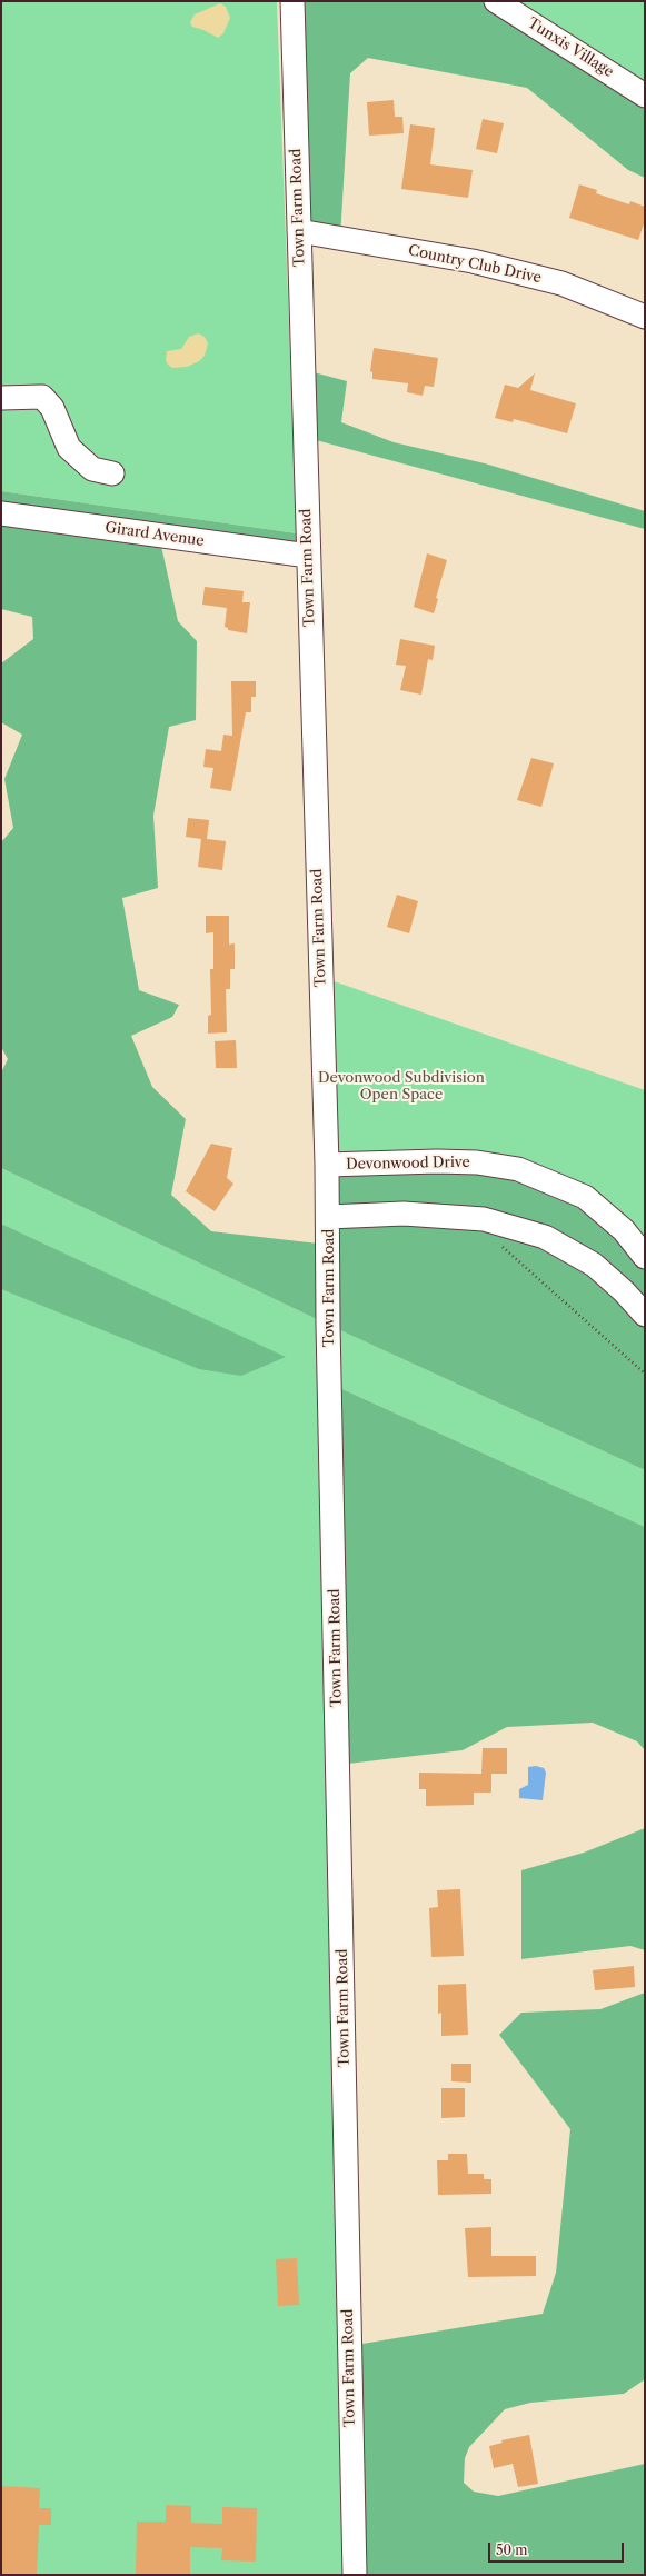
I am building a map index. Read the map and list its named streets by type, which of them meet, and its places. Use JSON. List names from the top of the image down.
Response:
{
  "streets": {
    "street": [
      "Tunxis Village",
      "Town Farm Road",
      "Country Club Drive",
      "Girard Avenue",
      "Devonwood Drive"
    ]
  },
  "crossings": [
    ["Town Farm Road", "Country Club Drive"],
    ["Town Farm Road", "Girard Avenue"],
    ["Town Farm Road", "Devonwood Drive"]
  ],
  "parks": ["Devonwood Subdivision Open Space"],
  "scale_bar": "50 m"
}
